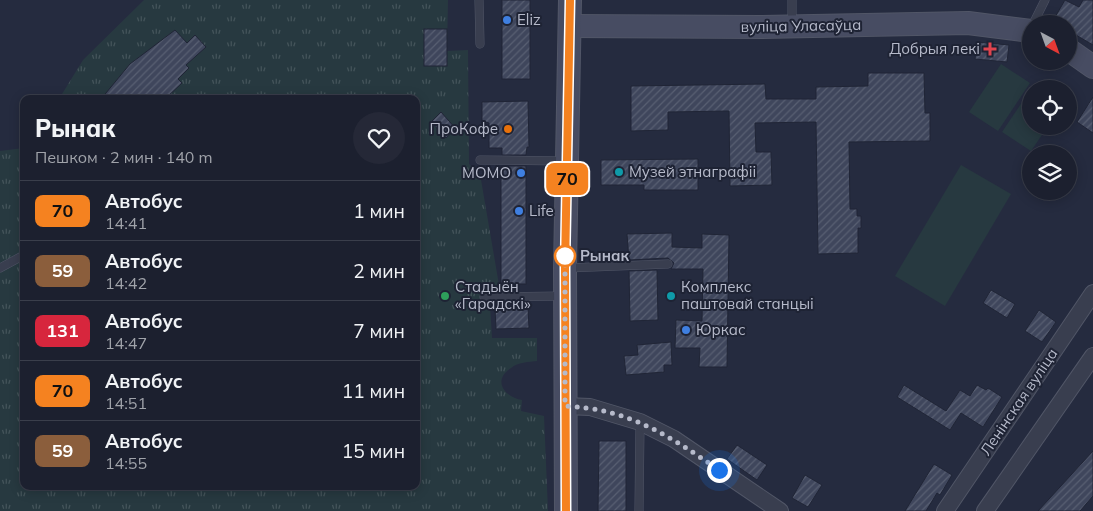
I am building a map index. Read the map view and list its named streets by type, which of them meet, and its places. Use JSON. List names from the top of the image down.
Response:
{
  "streets": {
    "main road": ["вуліца Уласаўца"],
    "street": ["Ленінская вуліца"]
  },
  "places": {
    "other": [
      "Eliz",
      "ПроКофе",
      "Музей этнаграфіі",
      "МОМО",
      "Life",
      "Рынак",
      "Стадыён «Гарадскі»",
      "Комплекс паштовай станцыі",
      "Юркас"
    ],
    "health": ["Добрыя лекі"]
  },
  "lines": ["bus line 70"],
  "north": "bottom right",
  "page": {
    "on_map": "70",
    "heading": ["Рынак", "Пешком · 2 мин · 140 m"],
    "list": [
      {
        "mark": "70",
        "name": "Автобус",
        "note": "14:41",
        "value": "1 мин"
      },
      {
        "mark": "59",
        "name": "Автобус",
        "note": "14:42",
        "value": "2 мин"
      },
      {
        "mark": "131",
        "name": "Автобус",
        "note": "14:47",
        "value": "7 мин"
      },
      {
        "mark": "70",
        "name": "Автобус",
        "note": "14:51",
        "value": "11 мин"
      },
      {
        "mark": "59",
        "name": "Автобус",
        "note": "14:55",
        "value": "15 мин"
      }
    ]
  }
}
